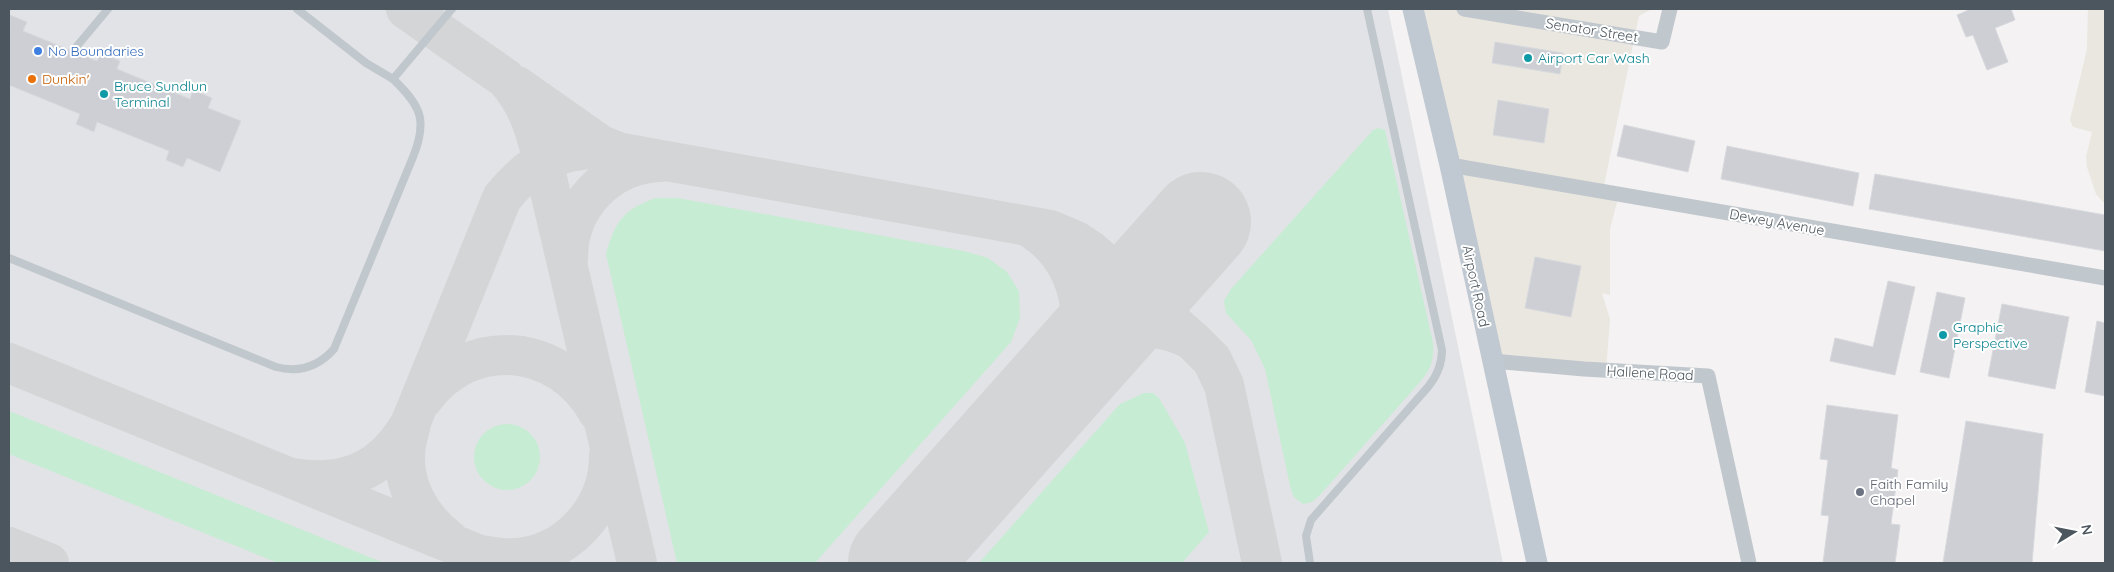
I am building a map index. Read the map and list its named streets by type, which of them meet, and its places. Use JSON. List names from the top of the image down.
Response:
{
  "streets": {
    "main road": ["Airport Road"],
    "street": ["Senator Street", "Dewey Avenue", "Hallene Road"]
  },
  "crossings": [
    ["Dewey Avenue", "Airport Road"],
    ["Airport Road", "Hallene Road"]
  ],
  "places": [
    "No Boundaries",
    "Airport Car Wash",
    "Dunkin'",
    "Bruce Sundlun Terminal",
    "Graphic Perspective",
    "Faith Family Chapel"
  ],
  "north": "right"
}
